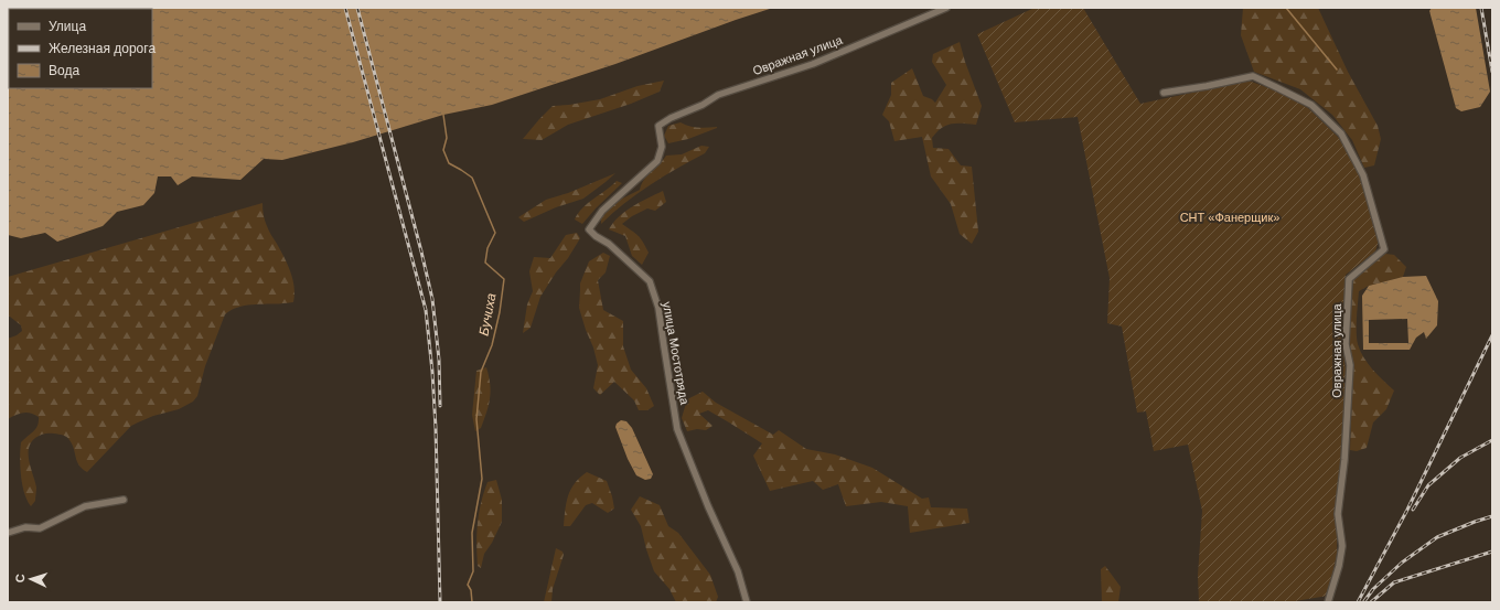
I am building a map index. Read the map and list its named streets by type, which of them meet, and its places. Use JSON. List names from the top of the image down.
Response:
{
  "streets": {
    "street": ["Овражная улица", "улица Мостотряда"]
  },
  "crossings": [
    ["Овражная улица", "улица Мостотряда"]
  ],
  "water": ["Бучиха"],
  "parks": ["СНТ «Фанерщик»"],
  "legend": ["Улица", "Железная дорога", "Вода"],
  "north": "left"
}
